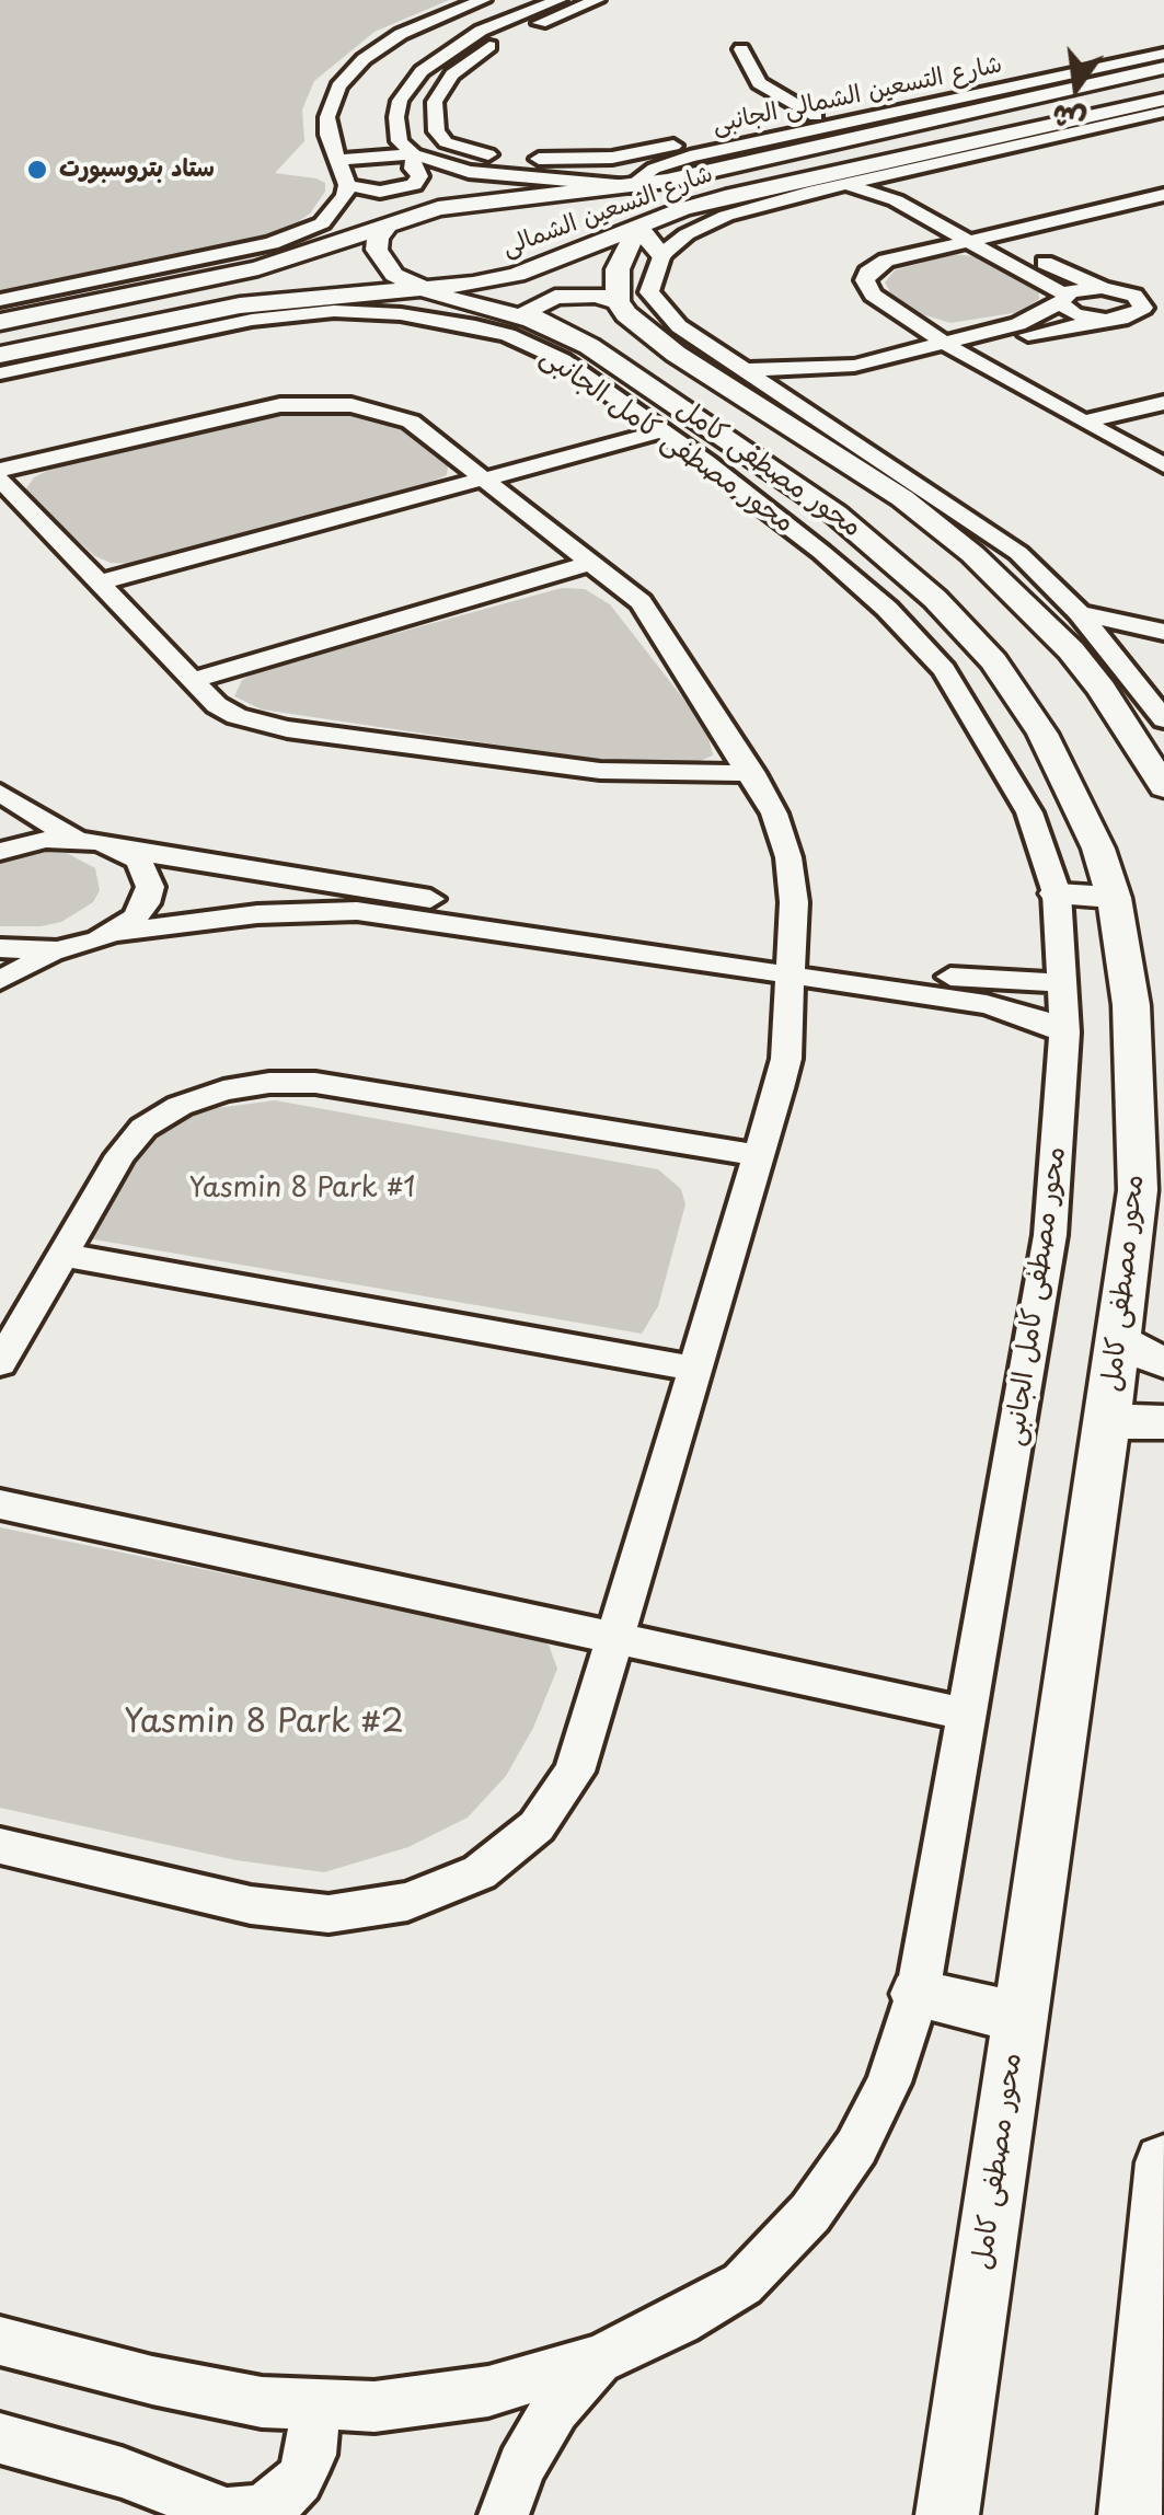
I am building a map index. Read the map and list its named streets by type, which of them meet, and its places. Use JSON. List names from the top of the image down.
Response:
{
  "streets": {
    "main road": ["شارع التسعين الشمالى", "محور مصطفى كامل"],
    "street": ["شارع التسعين الشمالى الجانبى", "محور مصطفى كامل الجانبى"]
  },
  "crossings": [
    ["شارع التسعين الشمالى الجانبى", "شارع التسعين الشمالى"],
    ["شارع التسعين الشمالى", "محور مصطفى كامل الجانبى"],
    ["شارع التسعين الشمالى", "محور مصطفى كامل"],
    ["محور مصطفى كامل الجانبى", "محور مصطفى كامل"]
  ],
  "parks": ["Yasmin 8 Park #1", "Yasmin 8 Park #2"],
  "places": ["ستاد بتروسبورت"],
  "north": "bottom"
}
